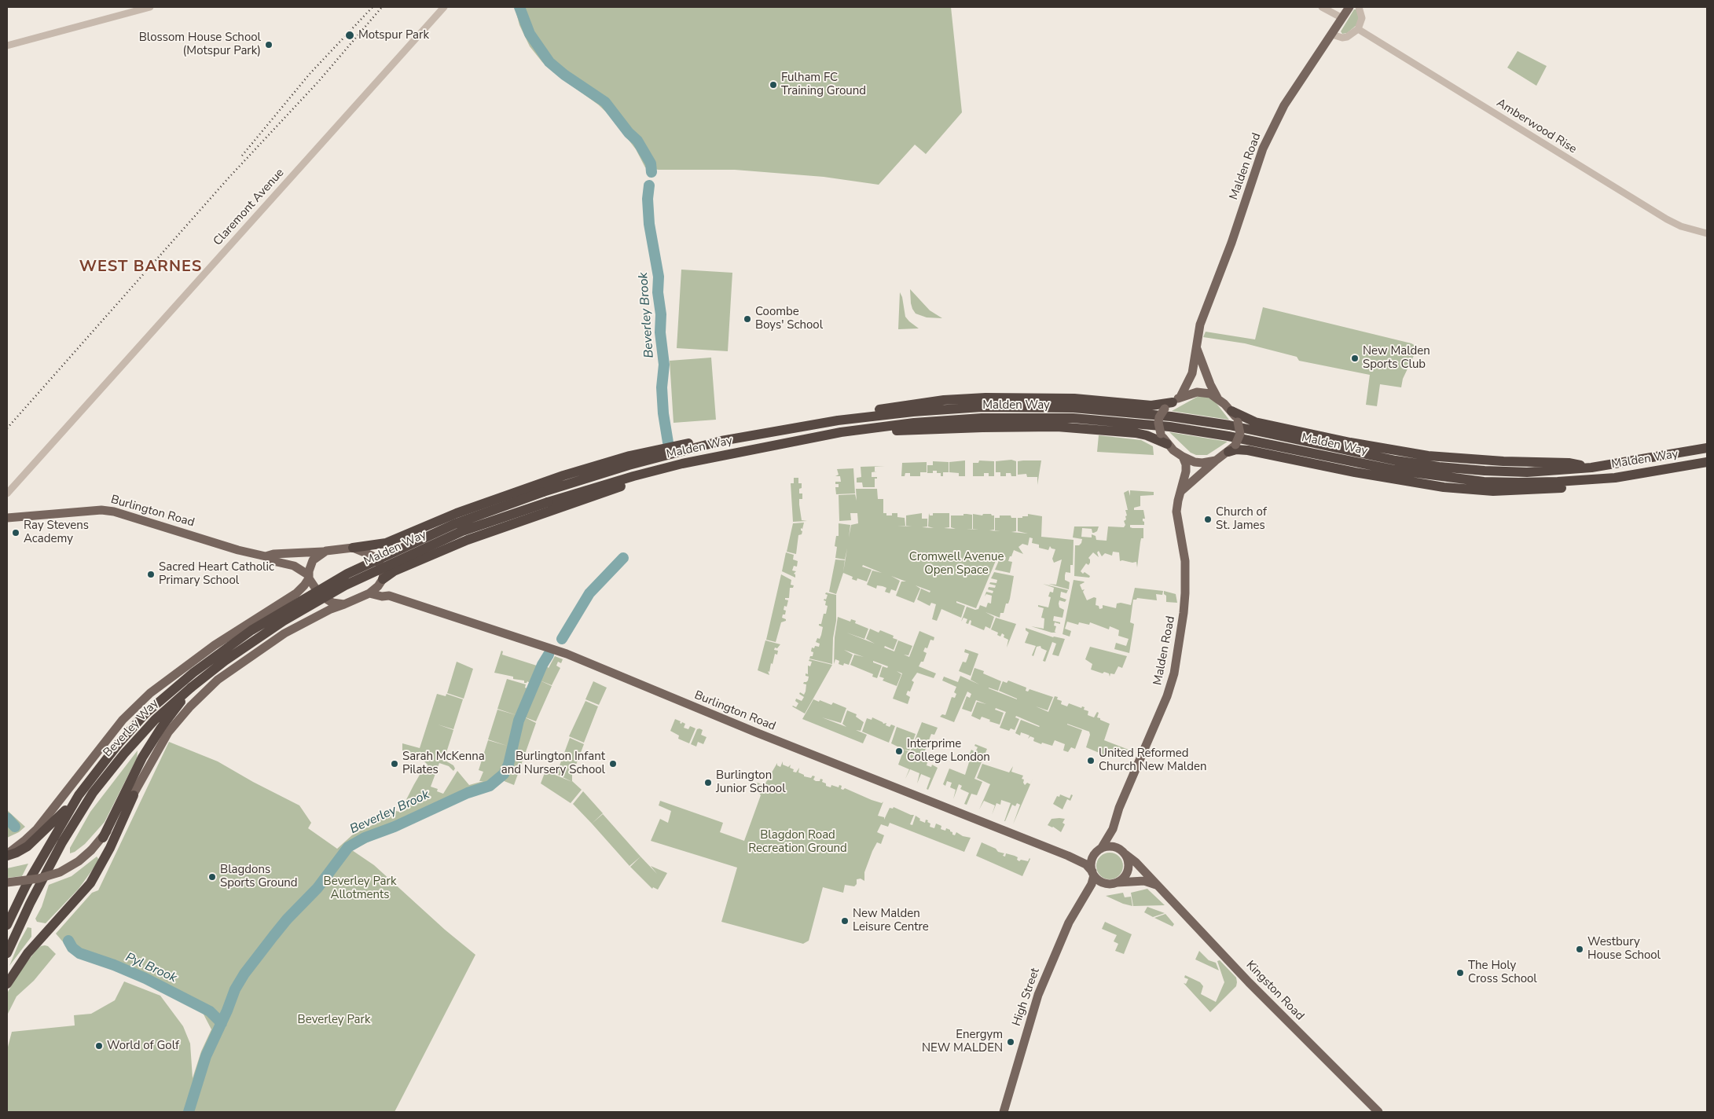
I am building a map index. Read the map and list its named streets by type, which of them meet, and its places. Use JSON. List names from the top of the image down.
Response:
{
  "streets": {
    "highway": ["Malden Way", "Beverley Way"],
    "main road": [
      "Malden Road",
      "Burlington Road",
      "Kingston Road",
      "High Street"
    ],
    "street": ["Amberwood Rise", "Claremont Avenue"]
  },
  "crossings": [
    ["Malden Road", "Burlington Road"],
    ["Malden Road", "Kingston Road"],
    ["Malden Road", "High Street"],
    ["Malden Way", "Beverley Way"],
    ["Burlington Road", "Beverley Way"],
    ["Burlington Road", "Kingston Road"],
    ["Burlington Road", "High Street"],
    ["Kingston Road", "High Street"]
  ],
  "districts": ["WEST BARNES"],
  "water": ["Beverley Brook", "Pyl Brook"],
  "parks": [
    "Cromwell Avenue Open Space",
    "Blagdon Road Recreation Ground",
    "Beverley Park Allotments",
    "Beverley Park"
  ],
  "places": [
    "Motspur Park",
    "Blossom House School (Motspur Park)",
    "Fulham FC Training Ground",
    "Coombe Boys' School",
    "New Malden Sports Club",
    "Church of St. James",
    "Ray Stevens Academy",
    "Sacred Heart Catholic Primary School",
    "Interprime College London",
    "United Reformed Church New Malden",
    "Sarah McKenna Pilates",
    "Burlington Infant and Nursery School",
    "Burlington Junior School",
    "Blagdons Sports Ground",
    "New Malden Leisure Centre",
    "Westbury House School",
    "The Holy Cross School",
    "Energym NEW MALDEN",
    "World of Golf"
  ]
}
